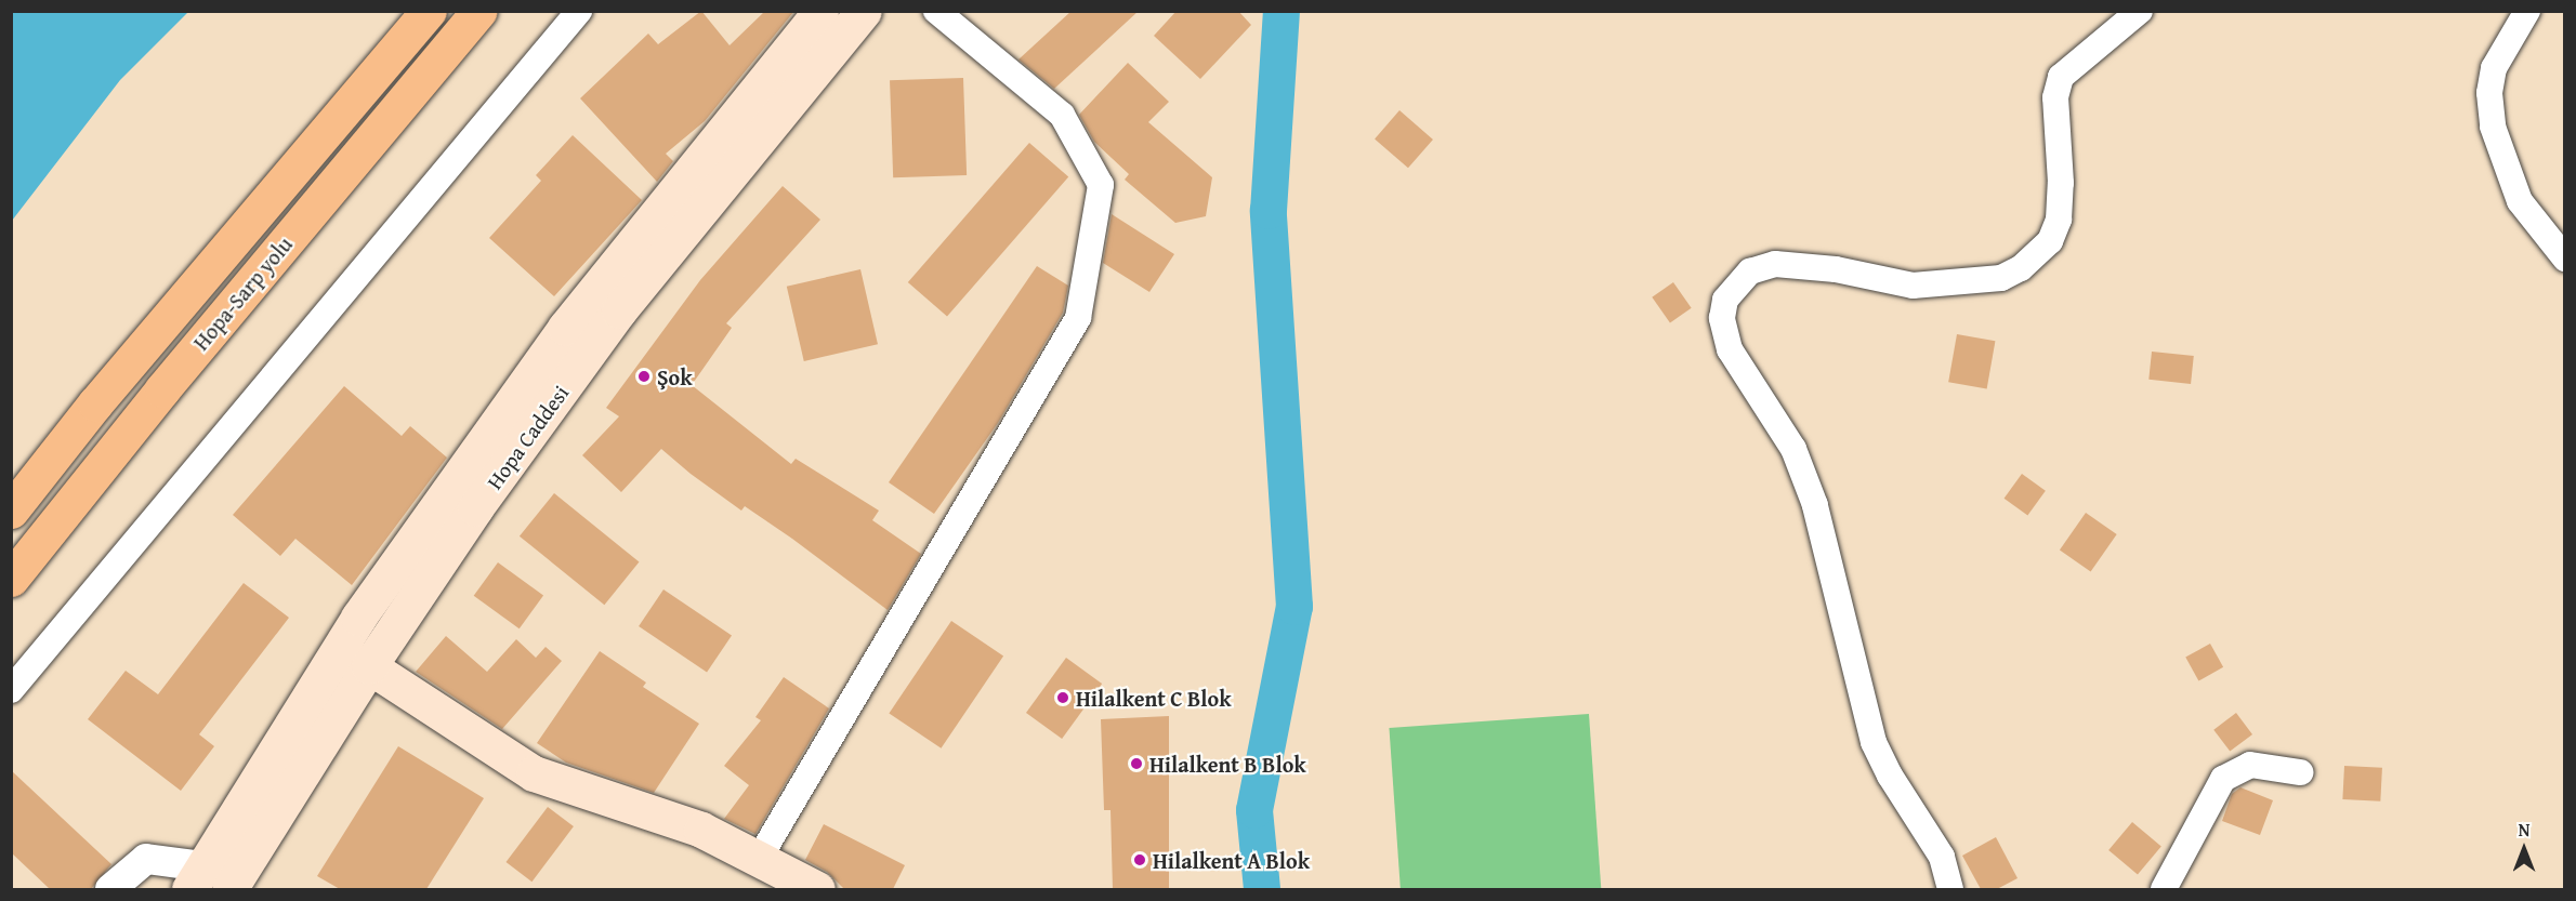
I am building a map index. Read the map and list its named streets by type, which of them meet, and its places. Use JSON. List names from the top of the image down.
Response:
{
  "streets": {
    "highway": ["Hopa-Sarp yolu"],
    "main road": ["Hopa Caddesi"]
  },
  "places": [
    "Şok",
    "Hilalkent C Blok",
    "Hilalkent B Blok",
    "Hilalkent A Blok"
  ],
  "north": "top"
}
